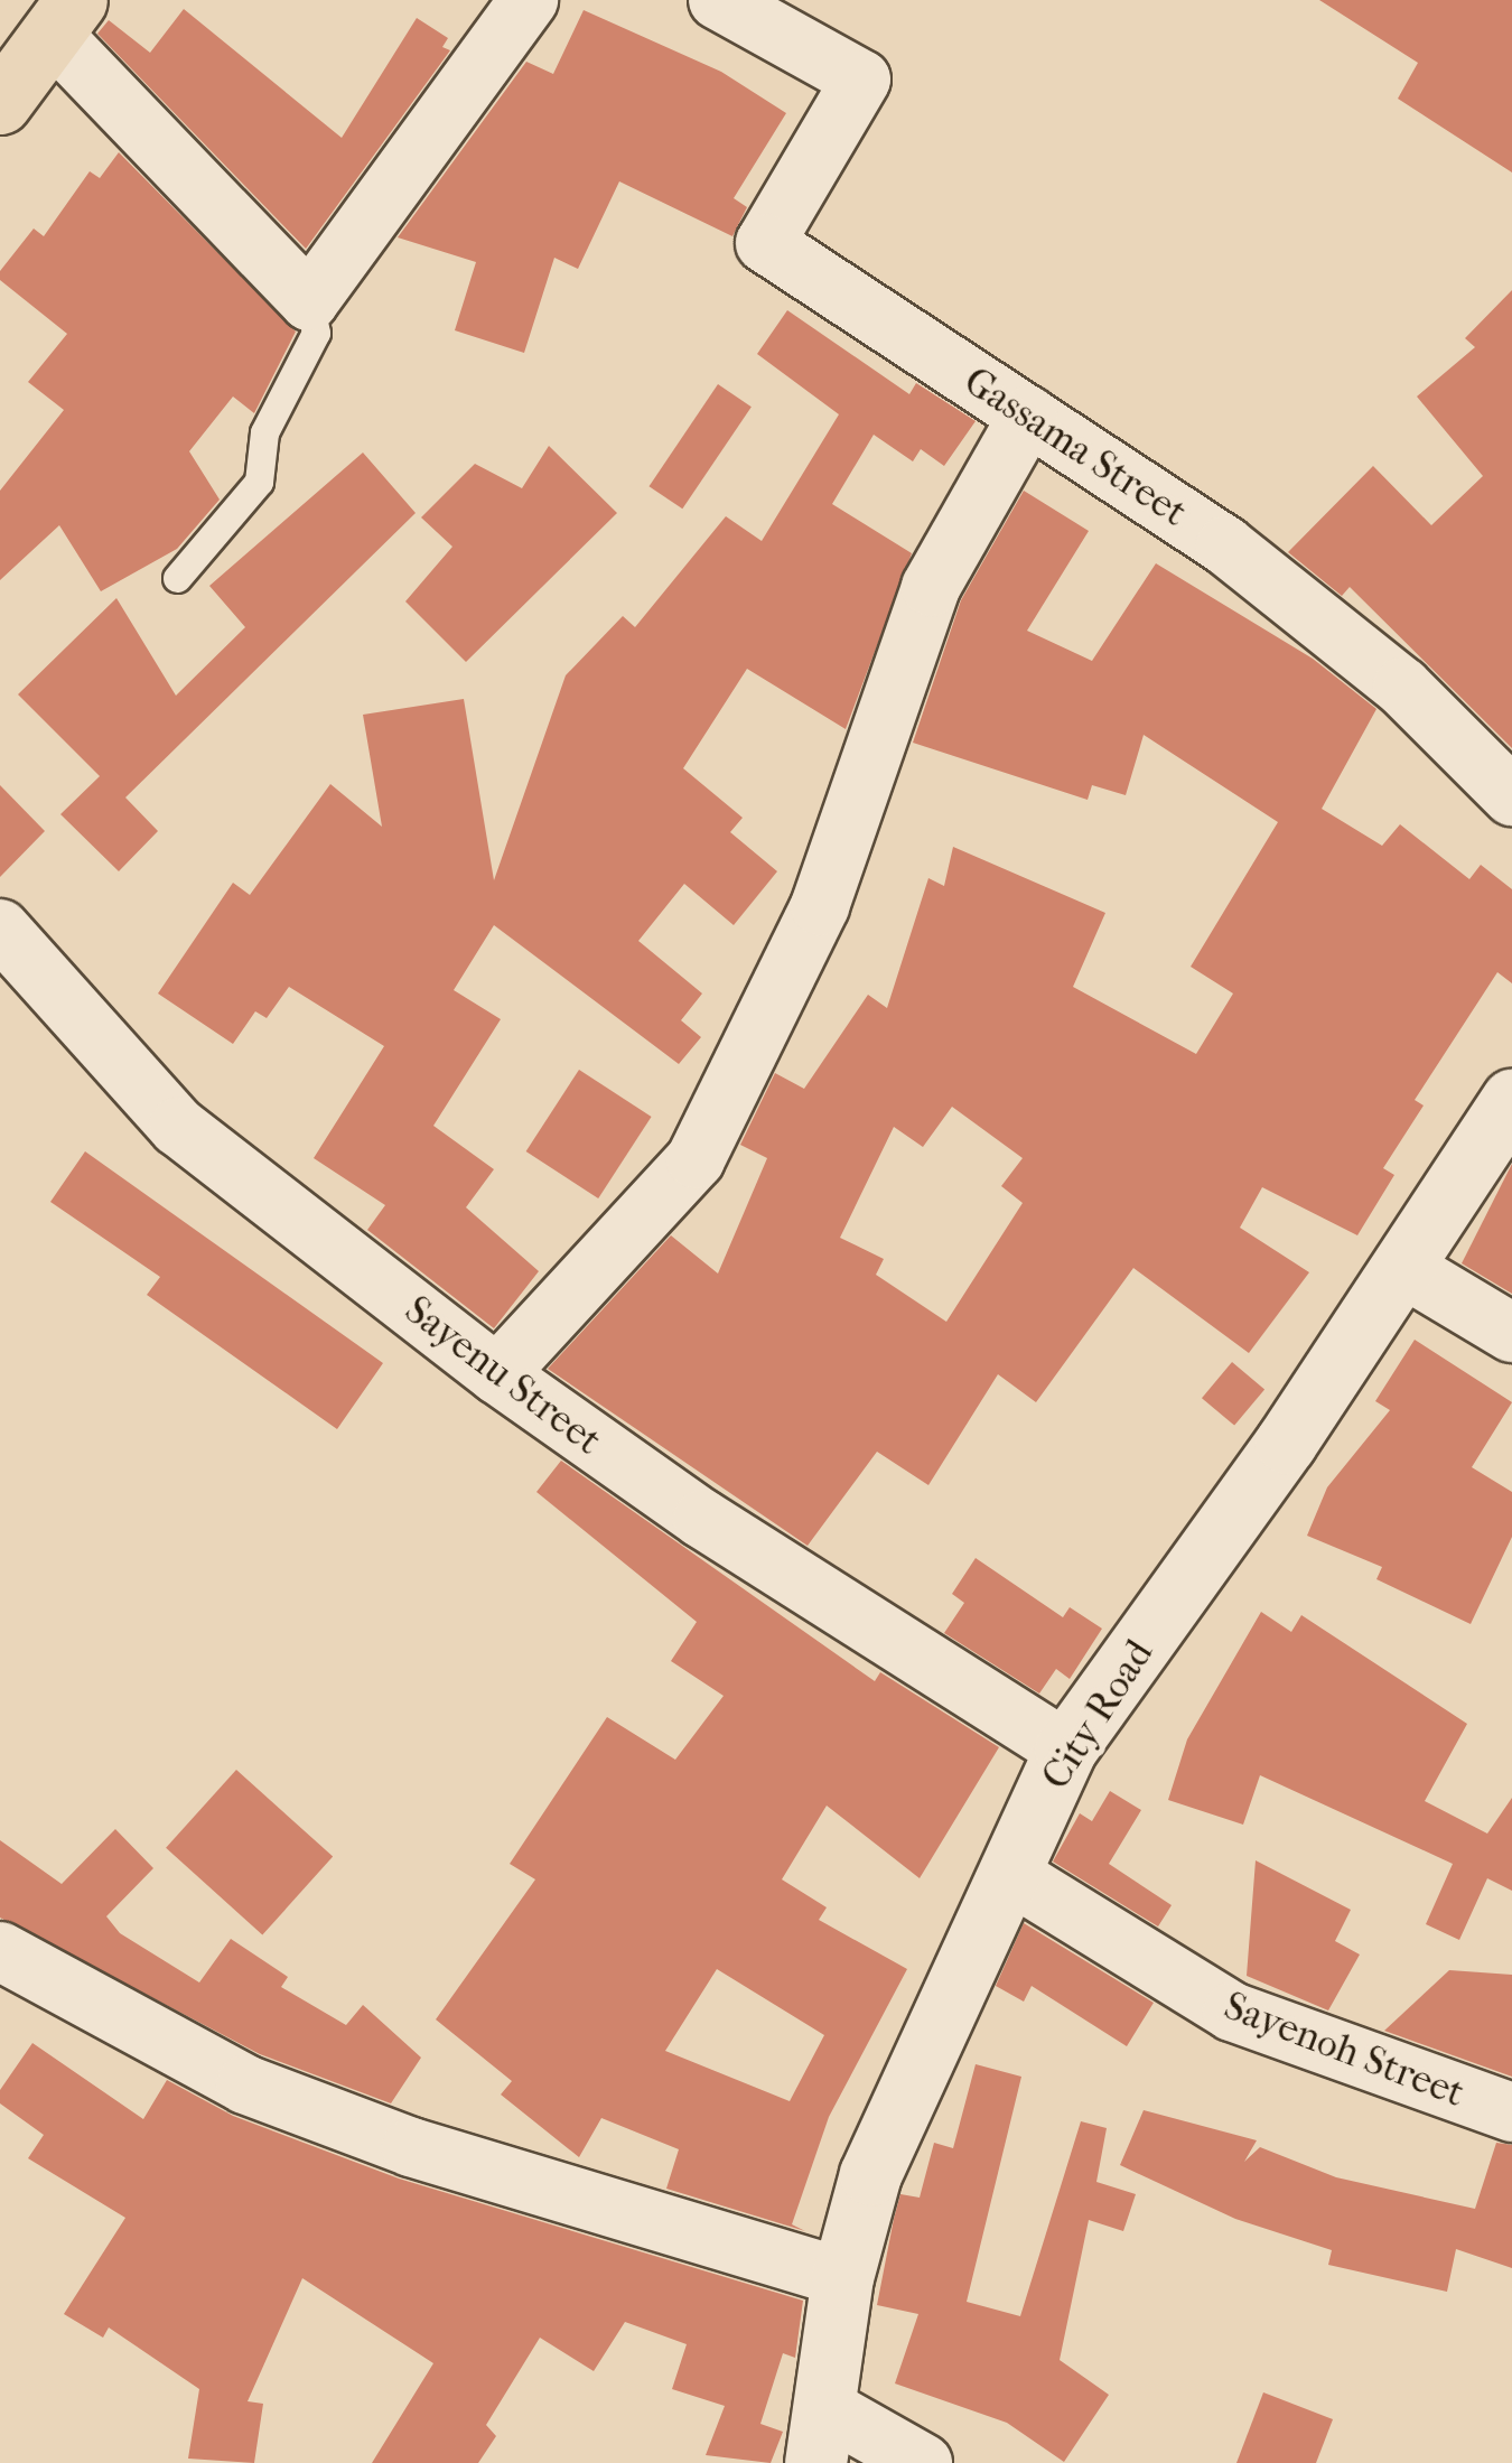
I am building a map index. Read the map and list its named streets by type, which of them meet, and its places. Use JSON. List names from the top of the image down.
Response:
{
  "streets": {
    "main road": ["City Road"],
    "street": ["Gassama Street", "Sayenu Street", "Sayenoh Street"]
  },
  "crossings": [
    ["Sayenu Street", "City Road"],
    ["City Road", "Sayenoh Street"]
  ]
}
